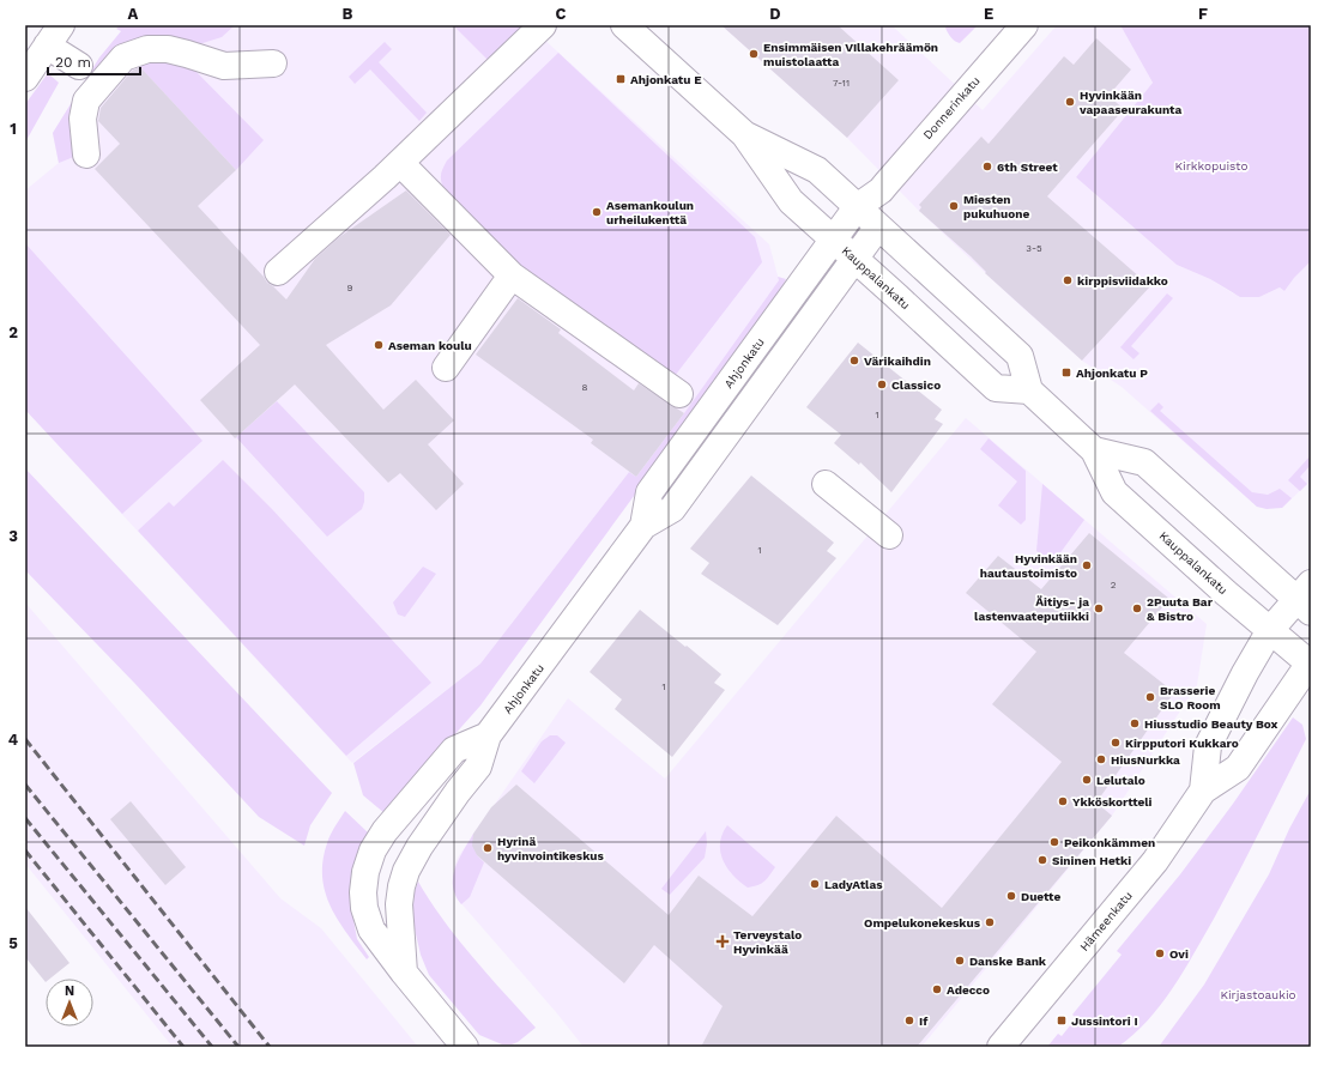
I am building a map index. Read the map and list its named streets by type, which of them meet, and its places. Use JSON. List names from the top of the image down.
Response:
{
  "streets": {
    "main road": [
      "Donnerinkatu",
      "Kauppalankatu",
      "Ahjonkatu",
      "Hämeenkatu"
    ]
  },
  "crossings": [
    ["Donnerinkatu", "Kauppalankatu"],
    ["Donnerinkatu", "Ahjonkatu"],
    ["Kauppalankatu", "Ahjonkatu"],
    ["Kauppalankatu", "Hämeenkatu"]
  ],
  "parks": ["Kirkkopuisto", "Kirjastoaukio"],
  "places": {
    "other": [
      "Ensimmäisen VIllakehräämön muistolaatta",
      "Hyvinkään vapaaseurakunta",
      "6th Street",
      "Miesten pukuhuone",
      "Asemankoulun urheilukenttä",
      "kirppisviidakko",
      "Aseman koulu",
      "Värikaihdin",
      "Classico",
      "Hyvinkään hautaustoimisto",
      "Äitiys- ja lastenvaateputiikki",
      "2Puuta Bar & Bistro",
      "Brasserie SLO Room",
      "Hiusstudio Beauty Box",
      "Kirpputori Kukkaro",
      "HiusNurkka",
      "Lelutalo",
      "Ykköskortteli",
      "Peikonkämmen",
      "Hyrinä hyvinvointikeskus",
      "Sininen Hetki",
      "LadyAtlas",
      "Duette",
      "Ompelukonekeskus",
      "Ovi",
      "Danske Bank",
      "Adecco",
      "If"
    ],
    "transit": ["Ahjonkatu E", "Ahjonkatu P", "Jussintori I"],
    "health": ["Terveystalo Hyvinkää"]
  },
  "house_numbers": [
    "7-11",
    "3-5",
    "9",
    "8",
    "1",
    "1",
    "2",
    "1"
  ],
  "scale_bar": "20 m",
  "north": "top",
  "grid": {
    "columns": [
      "A",
      "B",
      "C",
      "D",
      "E",
      "F"
    ],
    "rows": [
      "1",
      "2",
      "3",
      "4",
      "5"
    ]
  }
}
